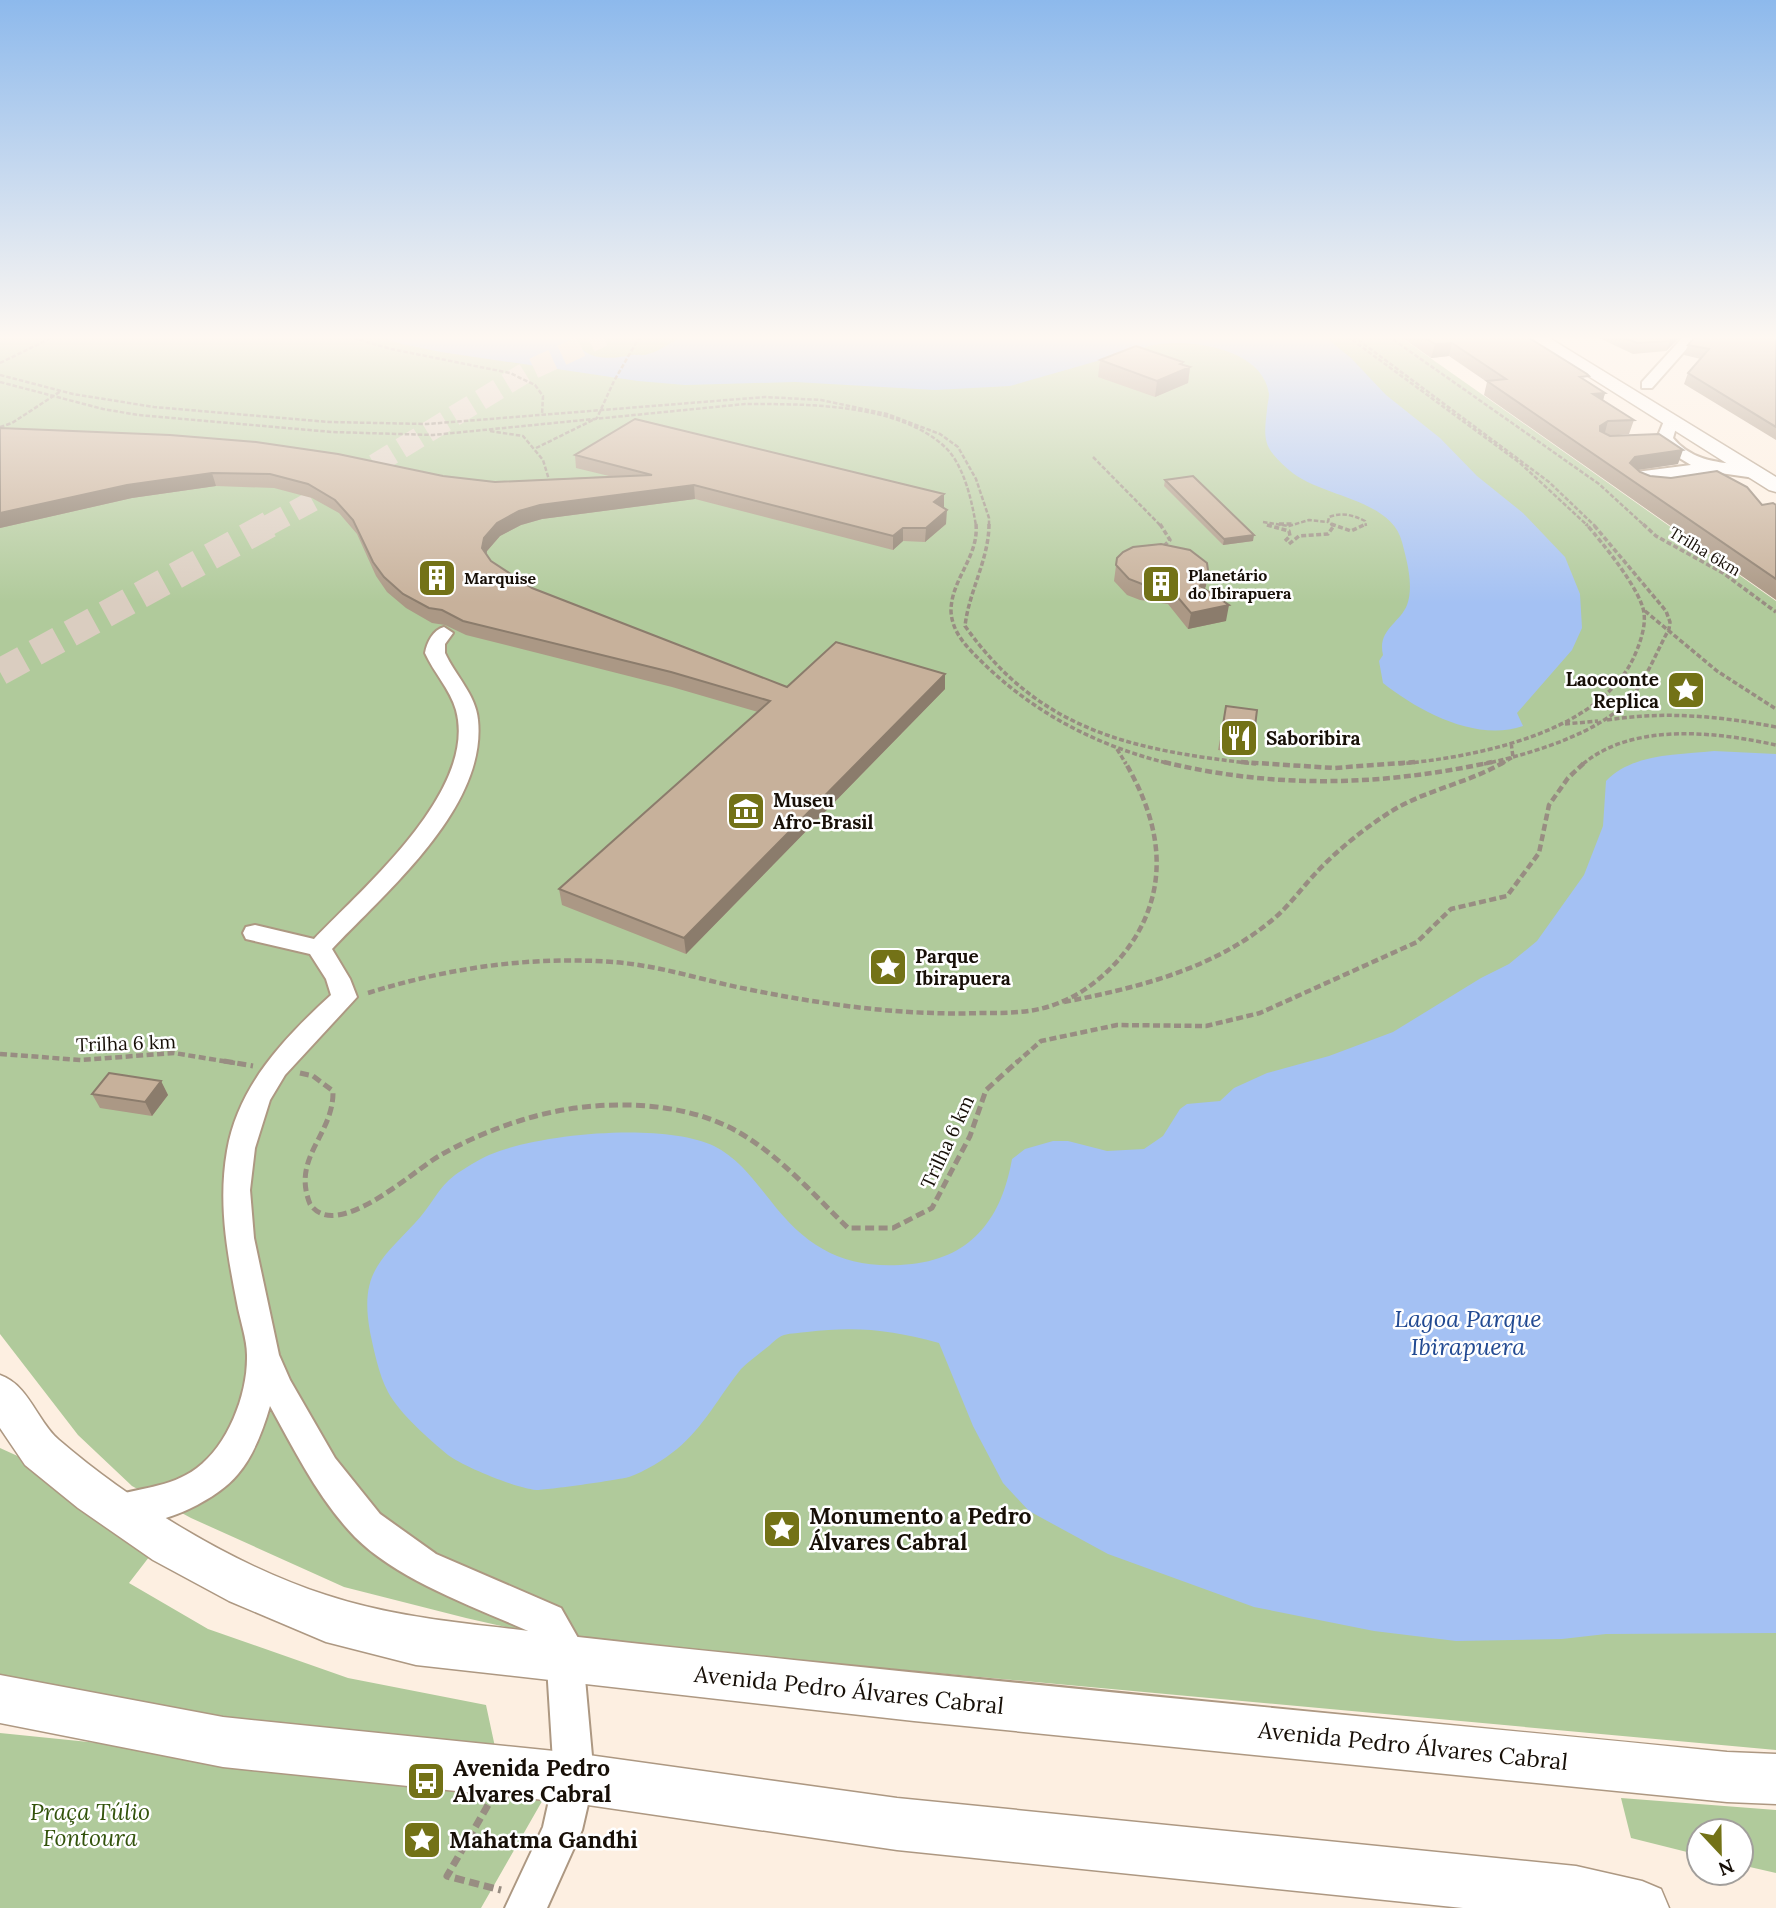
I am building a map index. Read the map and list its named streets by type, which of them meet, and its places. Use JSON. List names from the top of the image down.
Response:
{
  "streets": {
    "main road": ["Avenida Pedro Álvares Cabral"],
    "path": ["Trilha 6km", "Trilha 6 km"]
  },
  "water": ["Lagoa Parque Ibirapuera"],
  "parks": ["Praça Túlio Fontoura"],
  "places": {
    "building": ["Marquise", "Planetário do Ibirapuera"],
    "place": [
      "Laocoonte Replica",
      "Parque Ibirapuera",
      "Monumento a Pedro Álvares Cabral",
      "Mahatma Gandhi"
    ],
    "restaurant": ["Saboribira"],
    "museum": ["Museu Afro-Brasil"],
    "bus stop": ["Avenida Pedro Alvares Cabral"]
  },
  "north": "bottom"
}
